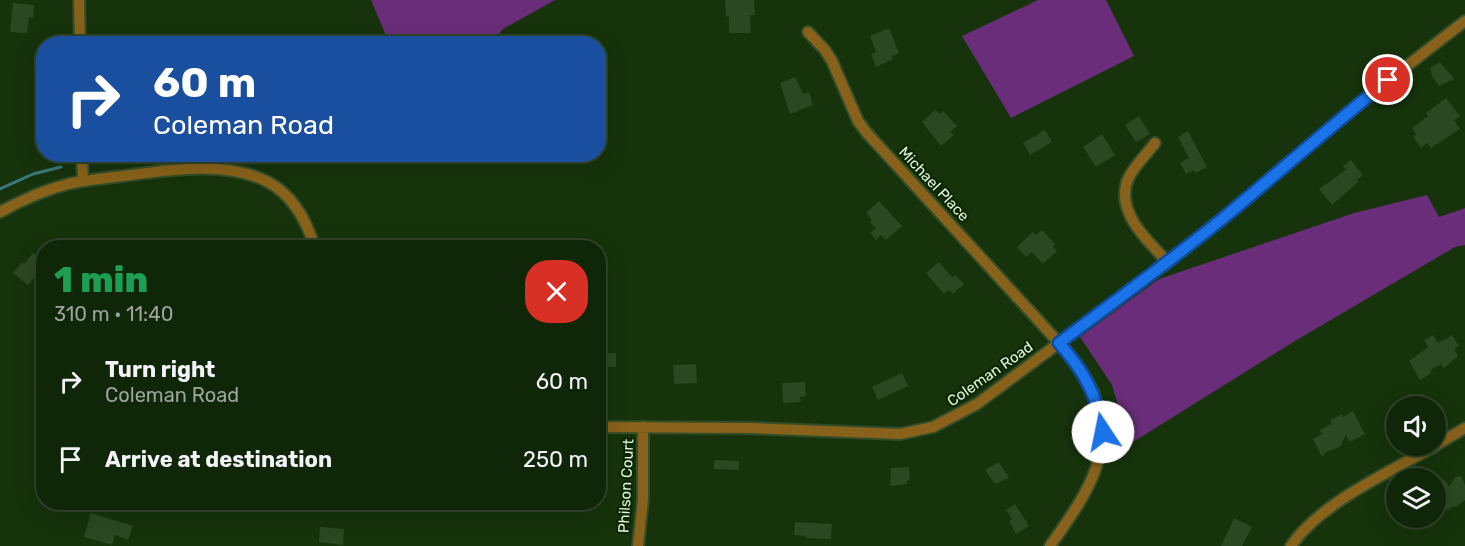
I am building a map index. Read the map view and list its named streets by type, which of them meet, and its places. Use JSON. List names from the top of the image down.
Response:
{
  "streets": {
    "street": ["Michael Place", "Coleman Road", "Philson Court"]
  },
  "crossings": [
    ["Michael Place", "Coleman Road"],
    ["Coleman Road", "Philson Court"]
  ],
  "page": {
    "turn": ["60 m", "Coleman Road"],
    "heading": ["1 min", "310 m · 11:40"],
    "list": [
      {
        "name": "Turn right",
        "note": "Coleman Road",
        "value": "60 m"
      },
      {
        "name": "Arrive at destination",
        "value": "250 m"
      }
    ]
  }
}
